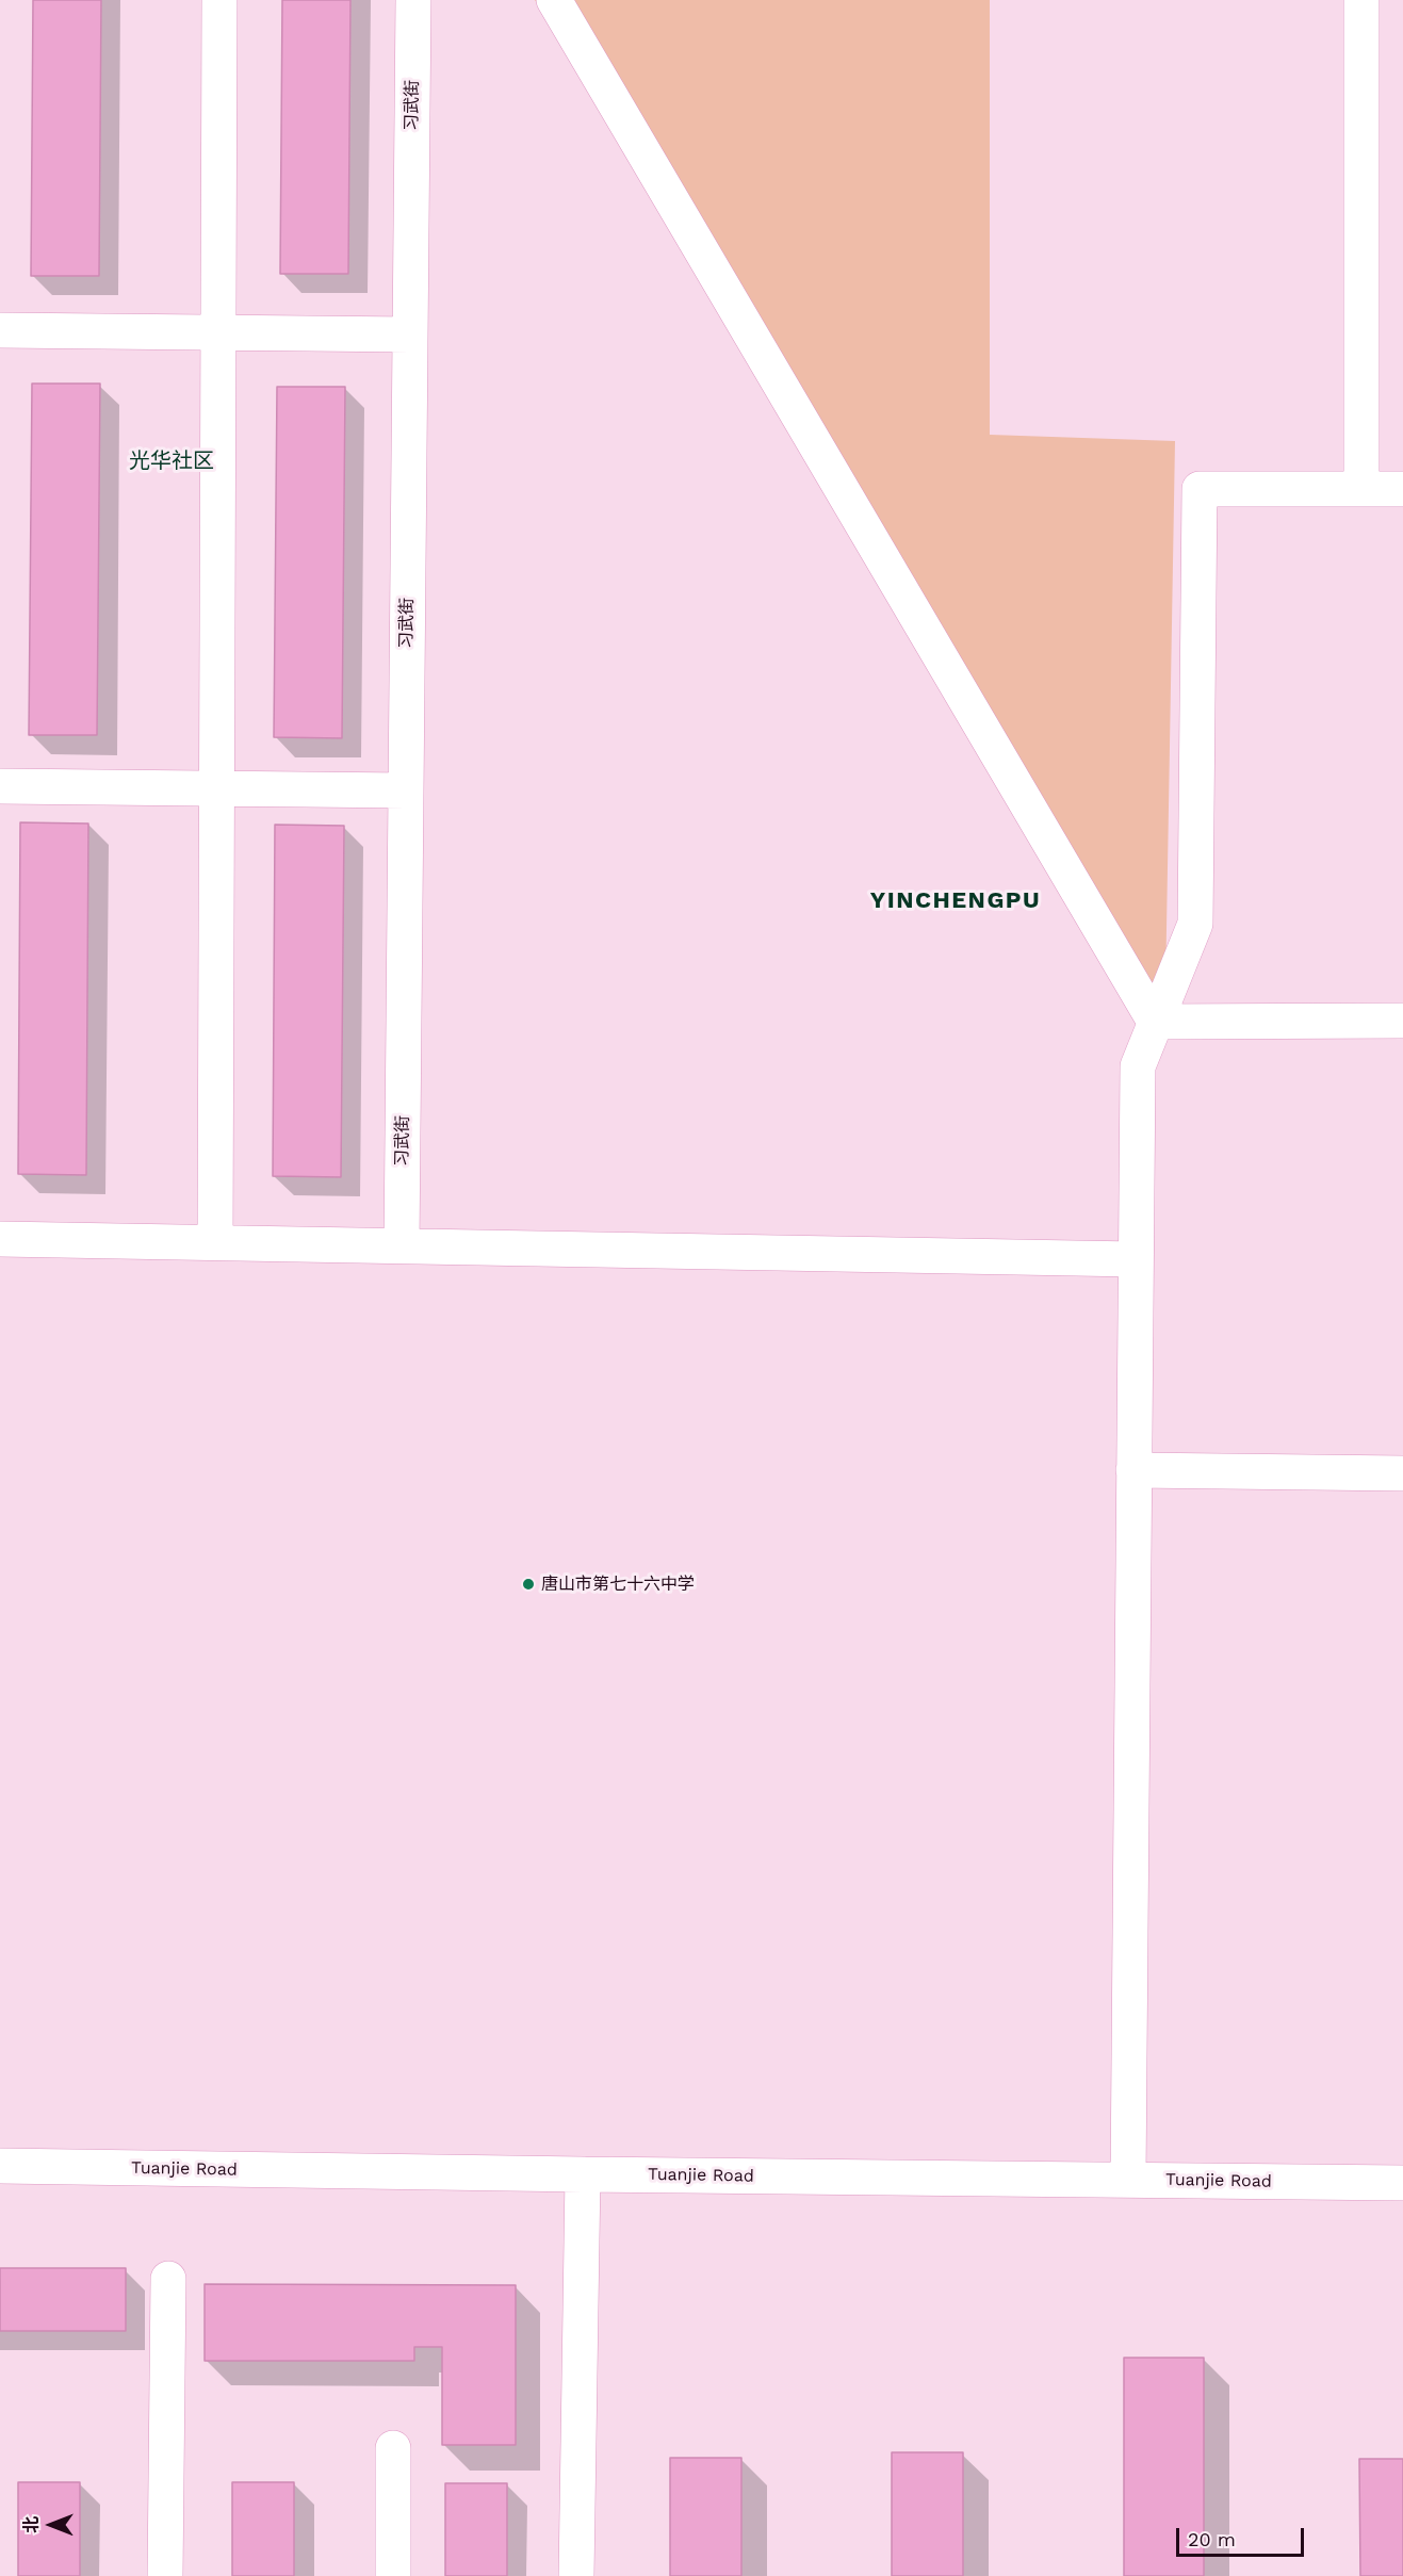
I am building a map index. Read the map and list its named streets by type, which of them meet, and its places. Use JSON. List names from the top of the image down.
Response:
{
  "streets": {
    "street": ["习武街", "Tuanjie Road"]
  },
  "districts": ["光华社区", "YINCHENGPU"],
  "places": ["唐山市第七十六中学"],
  "scale_bar": "20 m",
  "north": "left"
}
